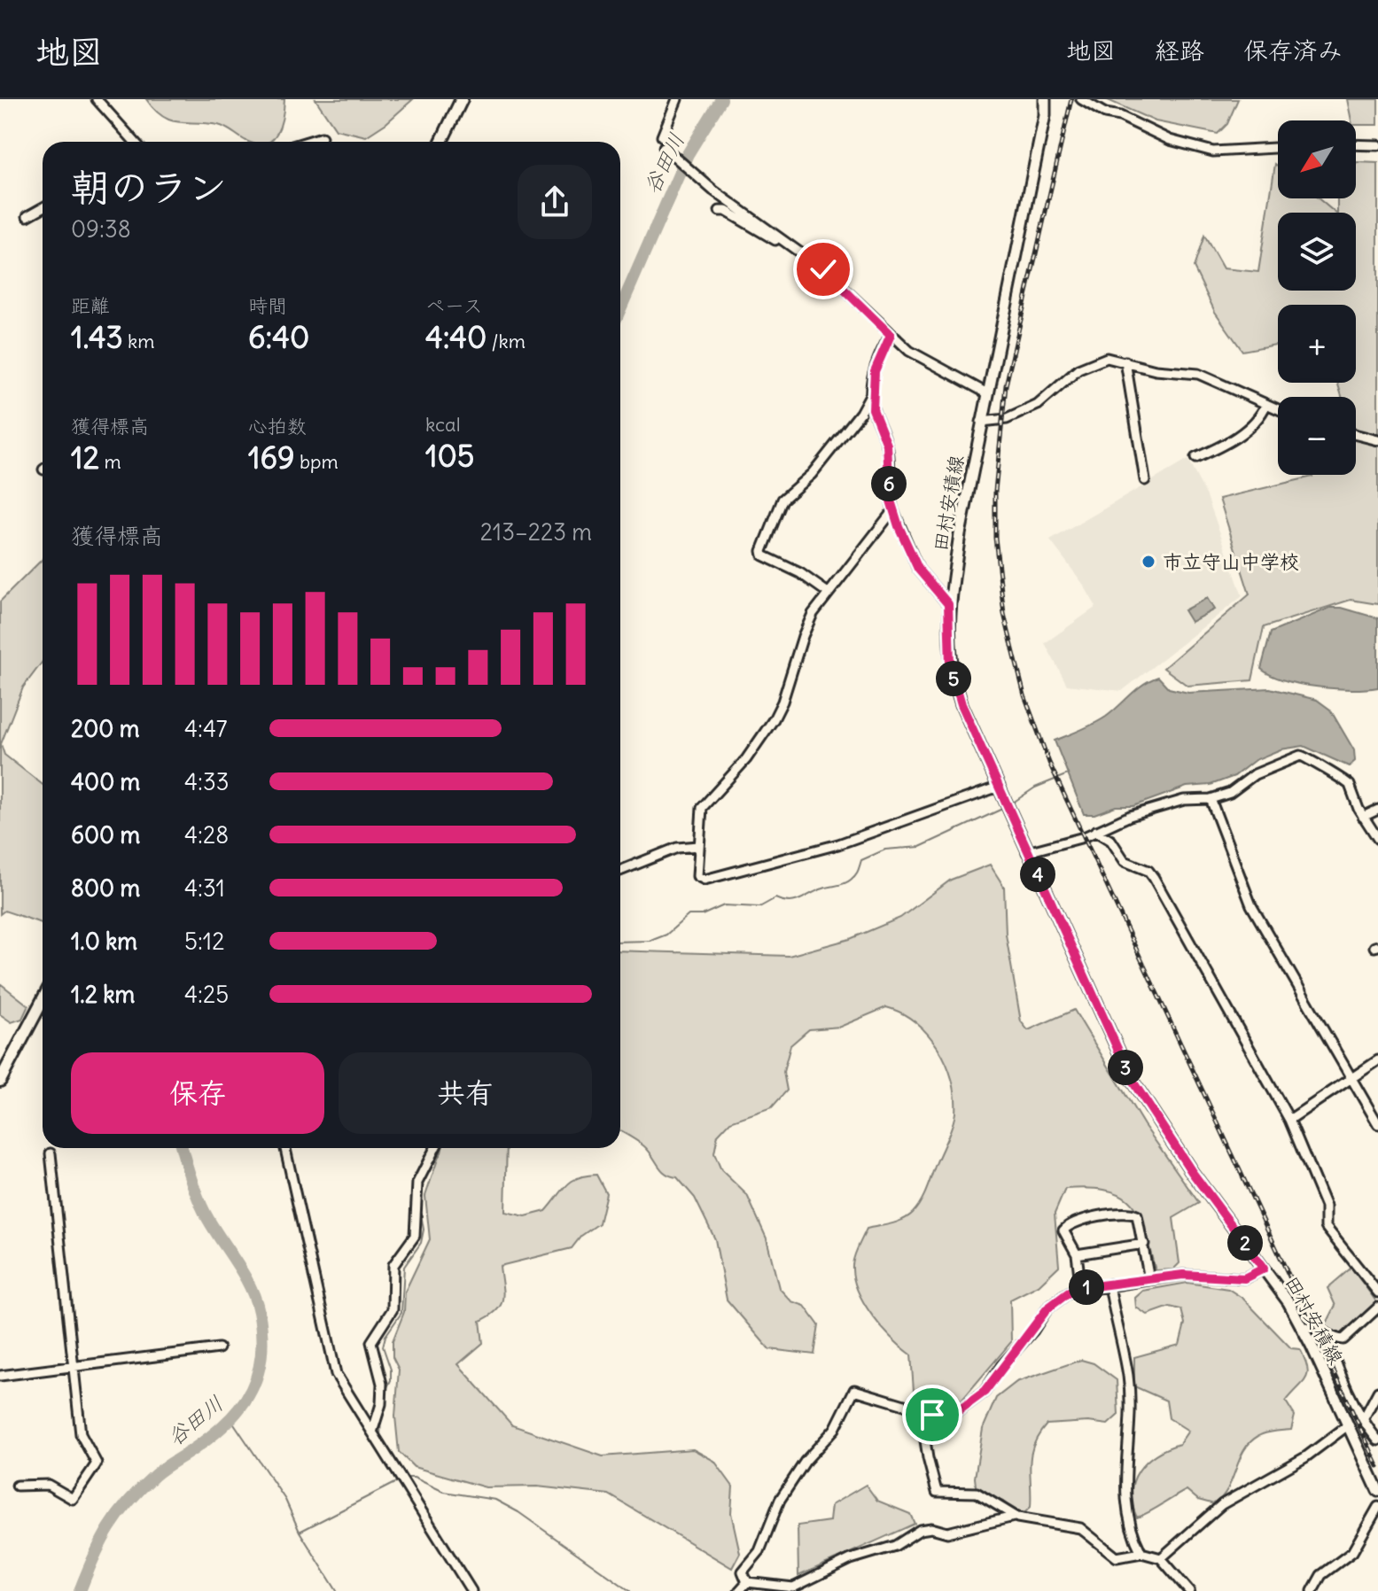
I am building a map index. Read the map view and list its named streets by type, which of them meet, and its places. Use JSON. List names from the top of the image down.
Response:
{
  "streets": {
    "main road": ["田村安積線"]
  },
  "water": ["谷田川"],
  "places": ["市立守山中学校"],
  "north": "bottom left",
  "page": {
    "header": "地図",
    "nav": ["地図", "経路", "保存済み"],
    "map_buttons": ["+", "−"],
    "heading": ["朝のラン", "09:38"],
    "stats": [
      ["距離", "1.43 km"],
      ["時間", "6:40"],
      ["ペース", "4:40 /km"],
      ["獲得標高", "12 m"],
      ["心拍数", "169 bpm"],
      ["kcal", "105"]
    ],
    "pins": [
      "6",
      "5",
      "4",
      "3",
      "2",
      "1"
    ],
    "chart": ["獲得標高", "213–223 m"],
    "list": [
      {
        "name": "200 m",
        "note": "4:47"
      },
      {
        "name": "400 m",
        "note": "4:33"
      },
      {
        "name": "600 m",
        "note": "4:28"
      },
      {
        "name": "800 m",
        "note": "4:31"
      },
      {
        "name": "1.0 km",
        "note": "5:12"
      },
      {
        "name": "1.2 km",
        "note": "4:25"
      }
    ],
    "buttons": ["保存", "共有"]
  }
}
